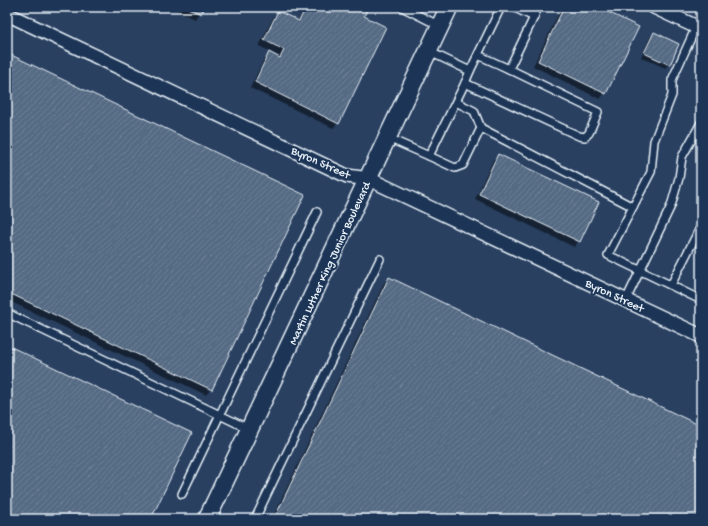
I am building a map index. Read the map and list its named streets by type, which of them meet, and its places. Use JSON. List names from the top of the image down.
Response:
{
  "streets": {
    "street": ["Byron Street", "Martin Luther King Junior Boulevard"]
  },
  "crossings": [
    ["Byron Street", "Martin Luther King Junior Boulevard"]
  ]
}
